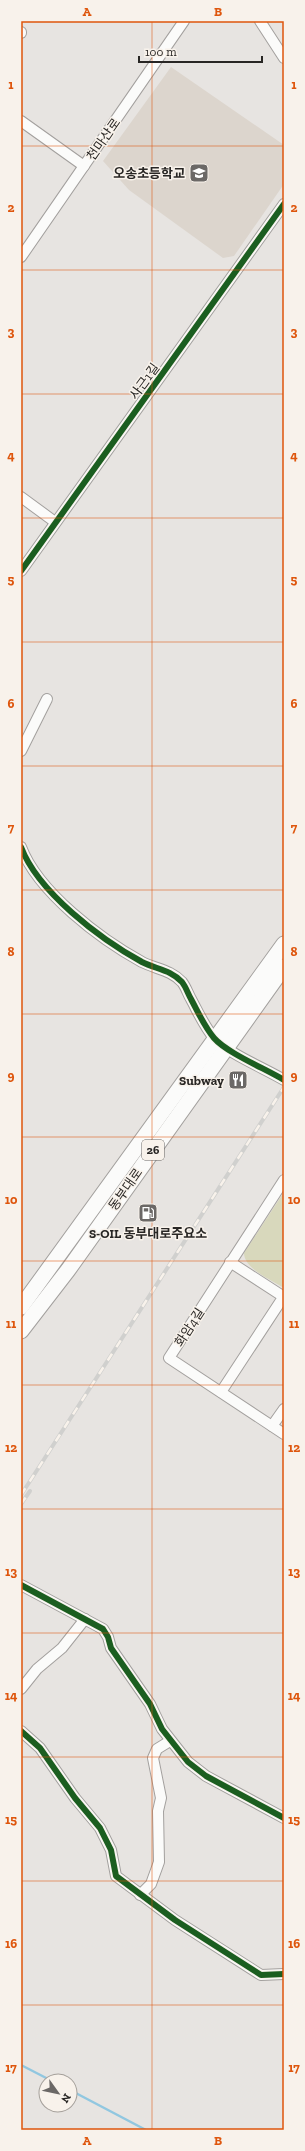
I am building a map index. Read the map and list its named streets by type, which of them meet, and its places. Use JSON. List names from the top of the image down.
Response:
{
  "streets": {
    "main road": ["26", "동부대로"],
    "street": ["천마산로", "사근1길", "화암4길"]
  },
  "places": {
    "school or university": ["오송초등학교"],
    "restaurant": ["Subway"],
    "fuel station": ["S-OIL 동부대로주요소"]
  },
  "scale_bar": "100 m",
  "north": "bottom right",
  "grid": {
    "columns": ["A", "B"],
    "rows": [
      "1",
      "2",
      "3",
      "4",
      "5",
      "6",
      "7",
      "8",
      "9",
      "10",
      "11",
      "12",
      "13",
      "14",
      "15",
      "16",
      "17"
    ]
  }
}
